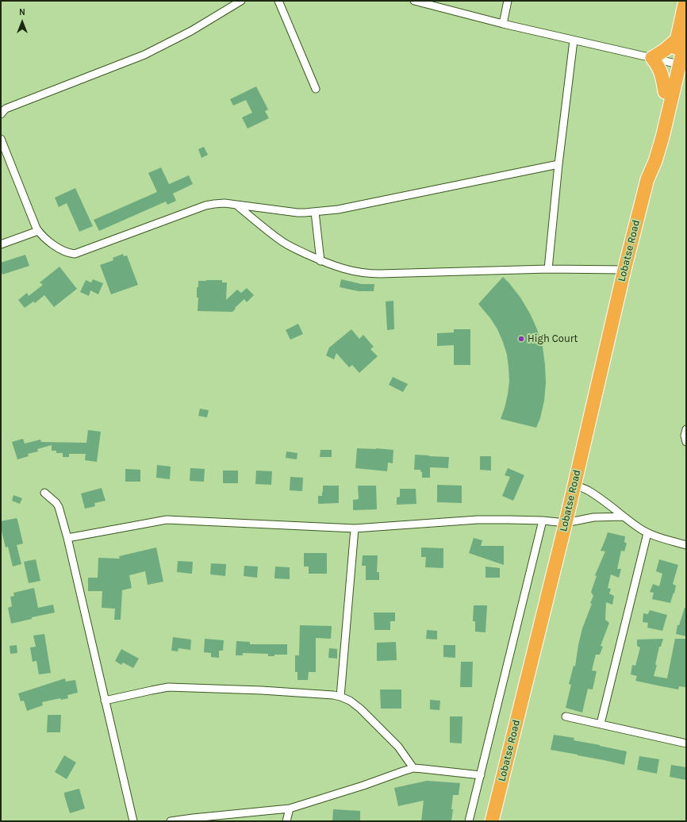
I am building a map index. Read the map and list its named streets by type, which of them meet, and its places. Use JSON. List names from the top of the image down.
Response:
{
  "streets": {
    "highway": ["Lobatse Road"]
  },
  "places": ["High Court"],
  "north": "top"
}
